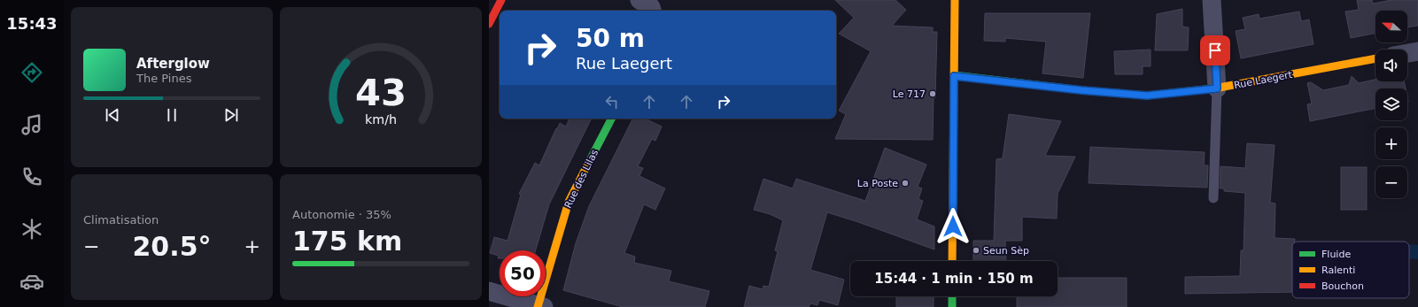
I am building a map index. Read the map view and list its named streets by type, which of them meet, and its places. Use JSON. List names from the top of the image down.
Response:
{
  "streets": {
    "street": ["Rue Laegert", "Rue des Lilas"]
  },
  "places": ["Le 717", "La Poste", "Seun Sèp"],
  "legend": ["Fluide", "Ralenti", "Bouchon"],
  "north": "left",
  "page": {
    "tabs": "15:43",
    "map_buttons": ["+", "−"],
    "turn": ["50 m", "Rue Laegert"],
    "song": ["Afterglow", "The Pines"],
    "tile": [
      "Climatisation",
      ["Autonomie · 35%", "175 km"]
    ],
    "heat": ["−", "20.5°", "+"],
    "limit": "50",
    "trip": "15:44 · 1 min · 150 m",
    "gauge": ["43", "km/h"]
  }
}
